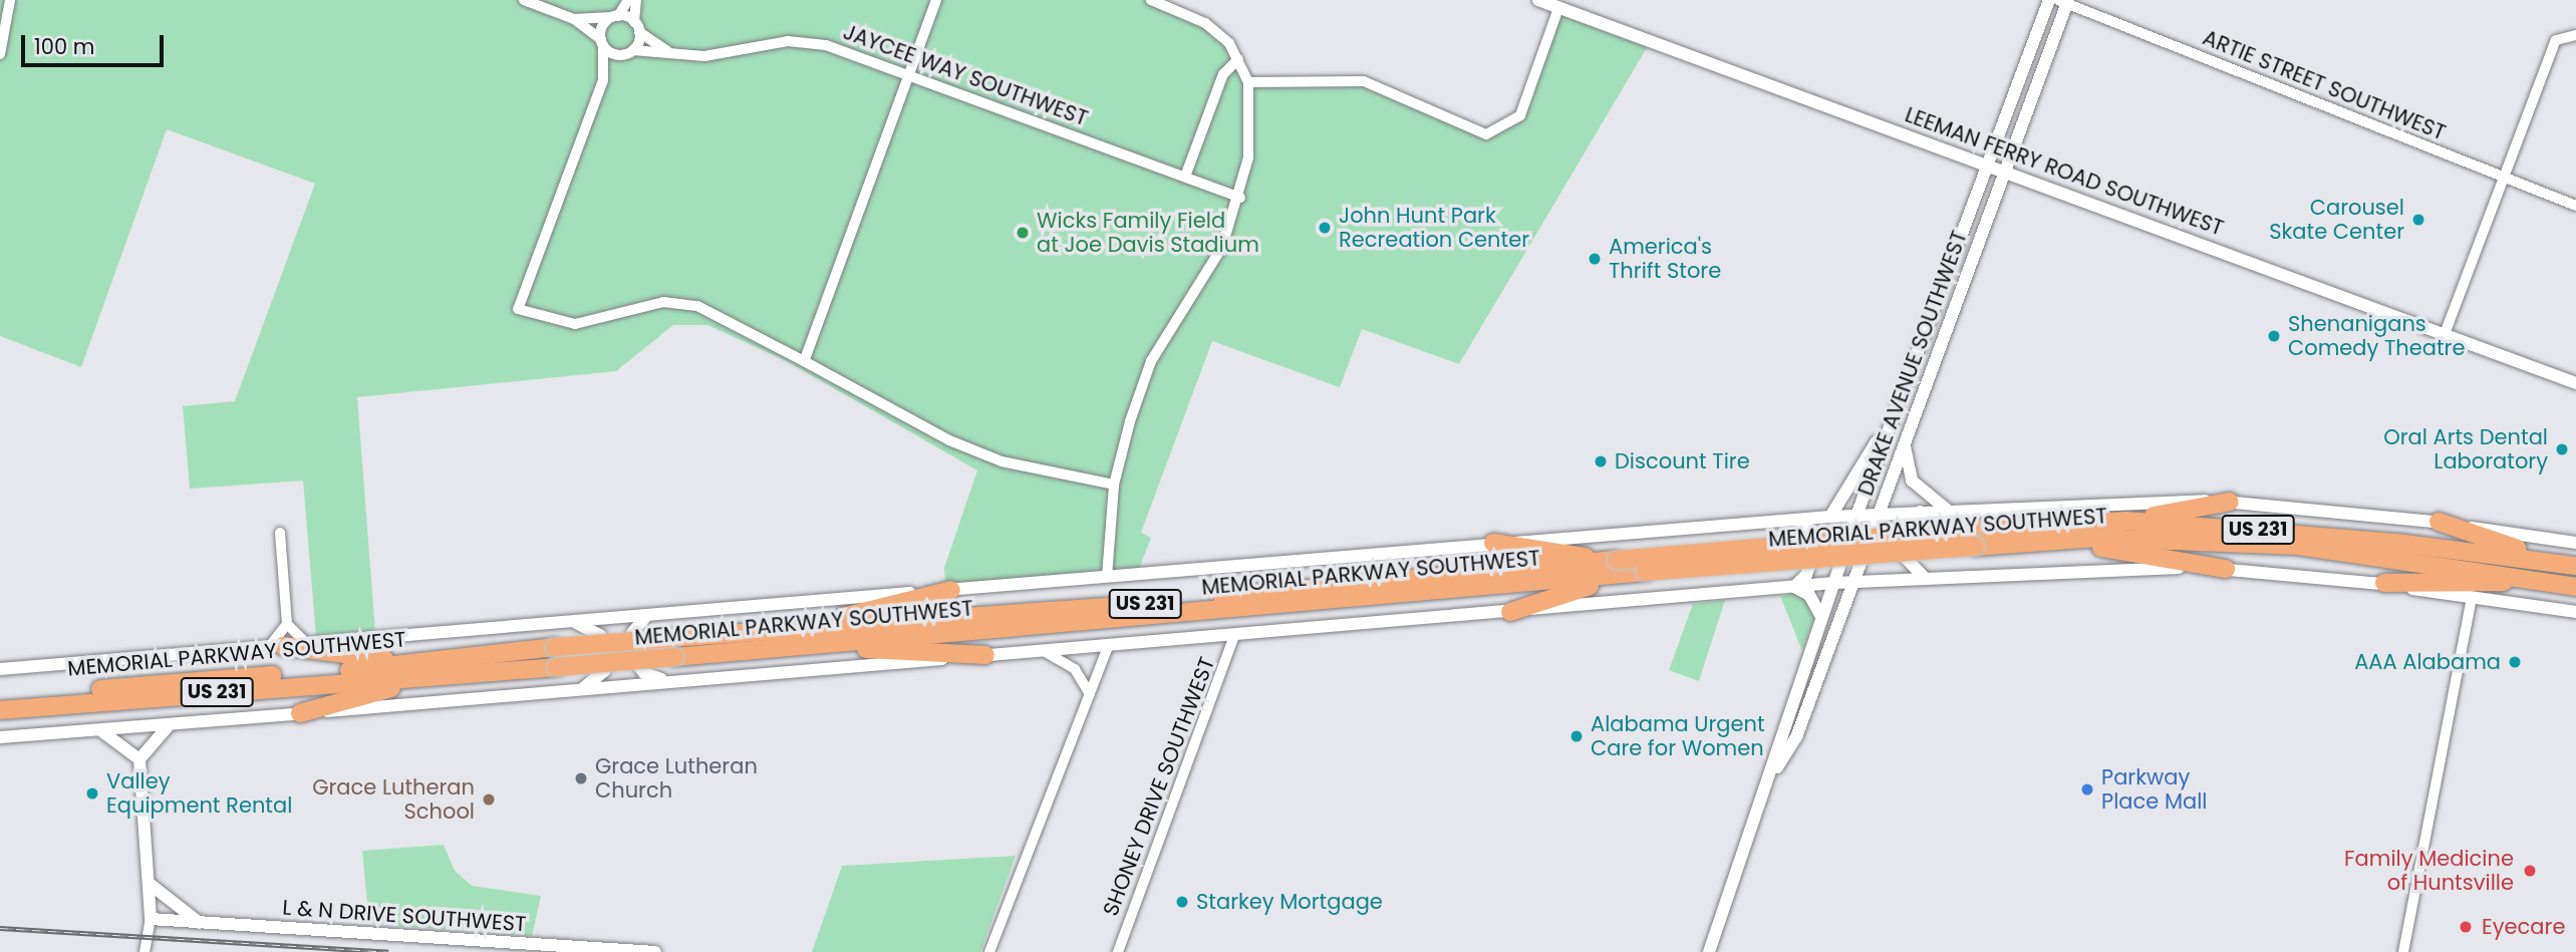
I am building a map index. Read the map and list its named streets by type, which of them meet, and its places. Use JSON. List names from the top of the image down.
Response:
{
  "streets": {
    "highway": ["MEMORIAL PARKWAY SOUTHWEST", "US 231"],
    "main road": ["LEEMAN FERRY ROAD SOUTHWEST", "DRAKE AVENUE SOUTHWEST", "L & N DRIVE SOUTHWEST"],
    "street": ["JAYCEE WAY SOUTHWEST", "ARTIE STREET SOUTHWEST", "SHONEY DRIVE SOUTHWEST"]
  },
  "crossings": [
    ["ARTIE STREET SOUTHWEST", "DRAKE AVENUE SOUTHWEST"],
    ["LEEMAN FERRY ROAD SOUTHWEST", "DRAKE AVENUE SOUTHWEST"]
  ],
  "places": [
    "Carousel Skate Center",
    "John Hunt Park Recreation Center",
    "Wicks Family Field at Joe Davis Stadium",
    "America's Thrift Store",
    "Shenanigans Comedy Theatre",
    "Oral Arts Dental Laboratory",
    "Discount Tire",
    "AAA Alabama",
    "Alabama Urgent Care for Women",
    "Grace Lutheran Church",
    "Parkway Place Mall",
    "Valley Equipment Rental",
    "Grace Lutheran School",
    "Family Medicine of Huntsville",
    "Starkey Mortgage",
    "Eyecare"
  ],
  "scale_bar": "100 m"
}
